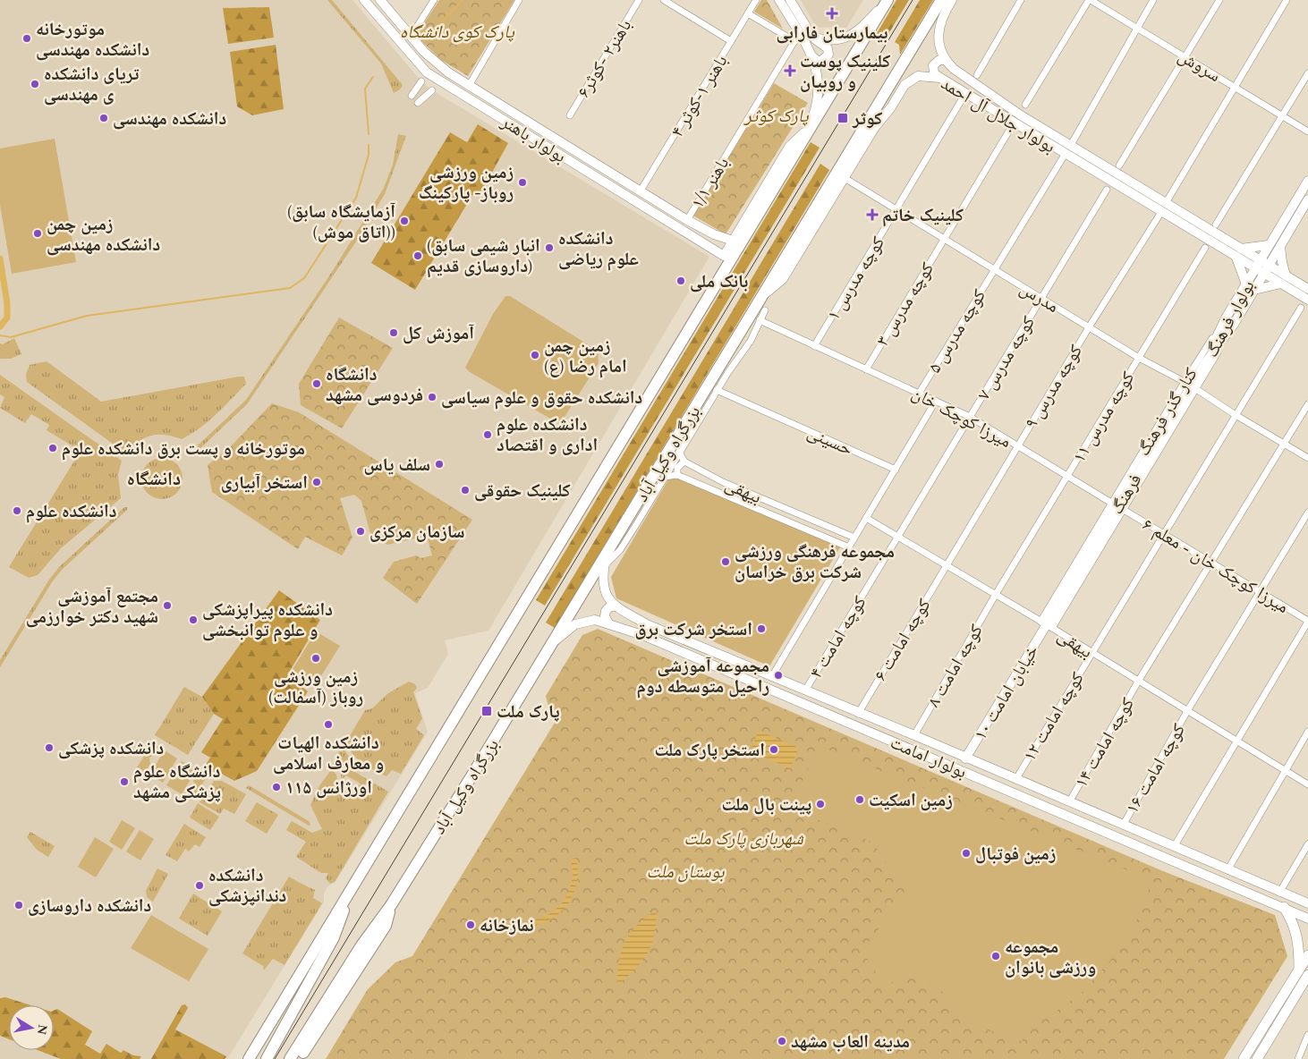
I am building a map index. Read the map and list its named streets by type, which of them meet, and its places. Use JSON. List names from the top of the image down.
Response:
{
  "streets": {
    "highway": ["بزرگراه وکیل آباد"],
    "main road": [
      "بولوار جلال آل احمد",
      "بولوار باهنر",
      "بولوار فرهنگ",
      "فرهنگ",
      "خیابان امامت ۱۰",
      "بولوار امامت"
    ],
    "street": [
      "باهنر۲ -کوثر۶",
      "سروش",
      "باهنر ۱-کوثر ۴",
      "باهنر ۱/۱",
      "کوچه مدرس ۱",
      "مدرس",
      "کوچه مدرس ۳",
      "کوچه مدرس ۵",
      "کوچه مدرس ۷",
      "کوچه مدرس ۹",
      "کنار گذر فرهنگ",
      "میرزا کوچک خان",
      "کوچه مدرس ۱۱",
      "حسینی",
      "بیهقی",
      "میرزا کوچک خان - معلم ۶",
      "کوچه امامت ۴",
      "کوچه امامت ۶",
      "کوچه امامت ۸",
      "کوچه امامت ۱۲",
      "کوچه امامت ۱۴",
      "کوچه امامت ۱۶"
    ]
  },
  "crossings": [
    ["باهنر ۱-کوثر ۴", "بولوار باهنر"],
    ["بولوار جلال آل احمد", "مدرس"],
    ["بولوار جلال آل احمد", "بولوار فرهنگ"],
    ["بولوار جلال آل احمد", "کوچه مدرس ۵"],
    ["بولوار جلال آل احمد", "کوچه مدرس ۹"],
    ["بولوار جلال آل احمد", "بزرگراه وکیل آباد"],
    ["بولوار باهنر", "باهنر ۱/۱"],
    ["کوچه مدرس ۱", "مدرس"],
    ["کوچه مدرس ۱", "میرزا کوچک خان"],
    ["مدرس", "کوچه مدرس ۳"],
    ["مدرس", "کوچه مدرس ۵"],
    ["مدرس", "کوچه مدرس ۷"],
    ["مدرس", "کوچه مدرس ۹"],
    ["مدرس", "کنار گذر فرهنگ"],
    ["مدرس", "کوچه مدرس ۱۱"],
    ["کوچه مدرس ۳", "میرزا کوچک خان"],
    ["بولوار فرهنگ", "کنار گذر فرهنگ"],
    ["بولوار فرهنگ", "فرهنگ"],
    ["کوچه مدرس ۵", "میرزا کوچک خان"],
    ["کوچه مدرس ۷", "میرزا کوچک خان"],
    ["کوچه مدرس ۷", "بیهقی"],
    ["کوچه مدرس ۷", "کوچه امامت ۴"],
    ["کوچه مدرس ۹", "میرزا کوچک خان"],
    ["کوچه مدرس ۹", "بیهقی"],
    ["کوچه مدرس ۹", "کوچه امامت ۶"],
    ["کنار گذر فرهنگ", "میرزا کوچک خان"],
    ["کنار گذر فرهنگ", "بیهقی"],
    ["کنار گذر فرهنگ", "فرهنگ"],
    ["کنار گذر فرهنگ", "میرزا کوچک خان - معلم ۶"],
    ["کنار گذر فرهنگ", "خیابان امامت ۱۰"],
    ["میرزا کوچک خان", "کوچه مدرس ۱۱"],
    ["کوچه مدرس ۱۱", "بیهقی"],
    ["کوچه مدرس ۱۱", "کوچه امامت ۸"],
    ["بزرگراه وکیل آباد", "بولوار امامت"],
    ["بیهقی", "فرهنگ"],
    ["بیهقی", "کوچه امامت ۴"],
    ["بیهقی", "کوچه امامت ۶"],
    ["بیهقی", "کوچه امامت ۸"],
    ["بیهقی", "خیابان امامت ۱۰"],
    ["بیهقی", "کوچه امامت ۱۲"],
    ["بیهقی", "کوچه امامت ۱۴"],
    ["بیهقی", "کوچه امامت ۱۶"],
    ["فرهنگ", "خیابان امامت ۱۰"],
    ["میرزا کوچک خان - معلم ۶", "کوچه امامت ۱۲"],
    ["میرزا کوچک خان - معلم ۶", "کوچه امامت ۱۴"],
    ["میرزا کوچک خان - معلم ۶", "کوچه امامت ۱۶"],
    ["کوچه امامت ۴", "بولوار امامت"],
    ["کوچه امامت ۶", "بولوار امامت"],
    ["کوچه امامت ۸", "بولوار امامت"],
    ["خیابان امامت ۱۰", "بولوار امامت"],
    ["کوچه امامت ۱۲", "بولوار امامت"],
    ["کوچه امامت ۱۴", "بولوار امامت"],
    ["بولوار امامت", "کوچه امامت ۱۶"]
  ],
  "districts": ["دانشگاه"],
  "parks": [
    "پارک کوی دانشگاه",
    "پارک کوثر",
    "شهربازی پارک ملت",
    "بوستان ملت"
  ],
  "places": {
    "health": ["بیمارستان فارابی", "کلینیک پوست و روبیان", "کلینیک خاتم"],
    "other": [
      "موتورخانه دانشکده مهندسی",
      "تریای دانشکده ی مهندسی",
      "دانشکده مهندسی",
      "زمین ورزشی روباز- پارکینگ",
      "(آزمایشگاه سابق (اتاق موش))",
      "زمین چمن دانشکده مهندسی",
      "دانشکده علوم ریاضی",
      "(انبار شیمی سابق داروسازی قدیم)",
      "بانک ملی",
      "آموزش کل",
      "زمین چمن امام رضا (ع)",
      "دانشگاه فردوسی مشهد",
      "دانشکده حقوق و علوم سیاسی",
      "دانشکده علوم اداری و اقتصاد",
      "موتورخانه و پست برق دانشکده علوم",
      "سلف یاس",
      "استخر آبیاری",
      "کلینیک حقوقی",
      "دانشکده علوم",
      "سازمان مرکزی",
      "مجموعه فرهنگی ورزشی شرکت برق خراسان",
      "مجتمع آموزشی شهید دکتر خوارزمی",
      "دانشکده پیراپزشکی و علوم توانبخشی",
      "استخر شرکت برق",
      "زمین ورزشی روباز (آسفالت)",
      "مجموعه آموزشی راحیل متوسطه دوم",
      "دانشکده الهیات و معارف اسلامی",
      "دانشکده پزشکی",
      "استخر پارک ملت",
      "دانشگاه علوم پزشکی مشهد",
      "اورژانس ۱۱۵",
      "زمین اسکیت",
      "پینت بال ملت",
      "زمین فوتبال",
      "دانشکده دندانپزشکی",
      "دانشکده داروسازی",
      "نمازخانه",
      "مجموعه ورزشی بانوان",
      "مدينه العاب مشهد"
    ],
    "transit": ["کوثر", "پارک ملت"]
  },
  "north": "right"
}
